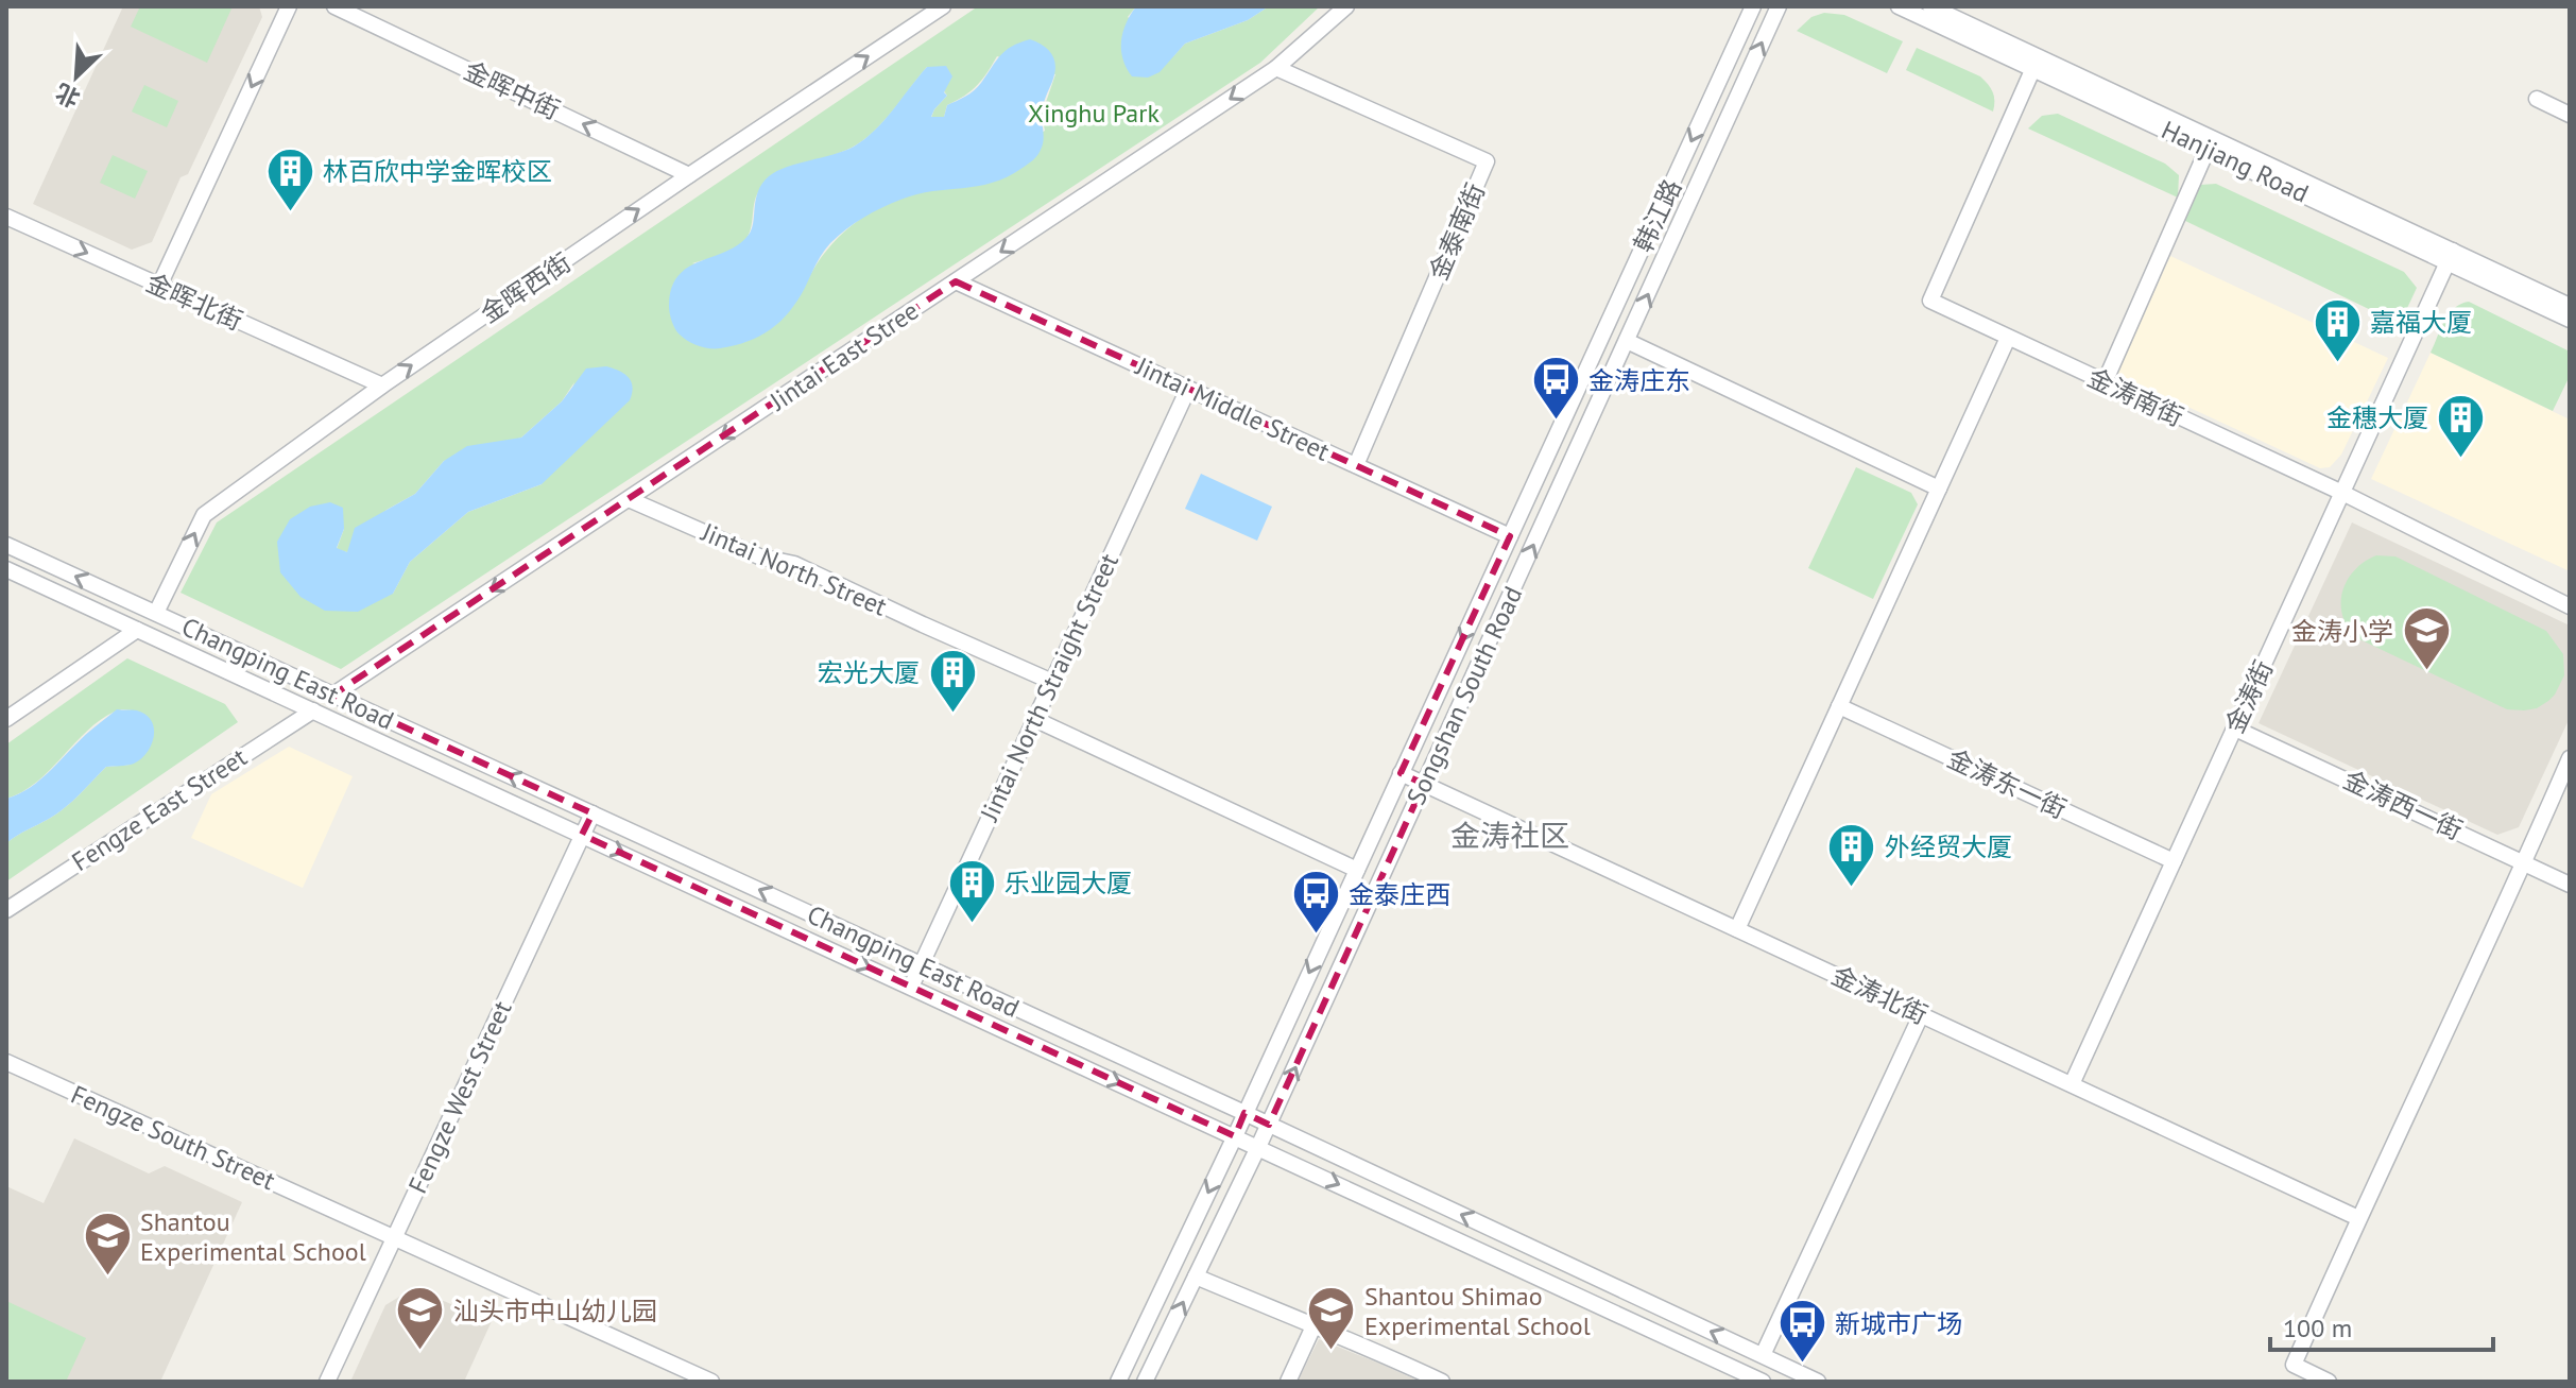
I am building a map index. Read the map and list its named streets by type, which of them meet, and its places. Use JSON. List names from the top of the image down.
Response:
{
  "streets": {
    "street": [
      "金晖中街",
      "Hanjiang Road",
      "韩江路",
      "金泰南街",
      "金晖西街",
      "金晖北街",
      "Jintai East Stree",
      "金涛南街",
      "Jintai Middle Street",
      "Jintai North Street",
      "Changping East Road",
      "Jintai North Straight Street",
      "Songshan South Road",
      "金涛街",
      "金涛东一街",
      "金涛西一街",
      "Fengze East Street",
      "金涛北街",
      "Fengze West Street",
      "Fengze South Street"
    ]
  },
  "crossings": [
    ["金晖中街", "金晖西街"],
    ["Hanjiang Road", "金涛南街"],
    ["Hanjiang Road", "金涛街"],
    ["韩江路", "Songshan South Road"],
    ["金泰南街", "Jintai East Stree"],
    ["金泰南街", "Jintai Middle Street"],
    ["金晖西街", "金晖北街"],
    ["金晖西街", "Changping East Road"],
    ["Jintai East Stree", "Jintai Middle Street"],
    ["Jintai East Stree", "Jintai North Street"],
    ["Jintai East Stree", "Changping East Road"],
    ["金涛南街", "金涛街"],
    ["Jintai Middle Street", "Jintai North Straight Street"],
    ["Jintai Middle Street", "Songshan South Road"],
    ["Jintai North Street", "Jintai North Straight Street"],
    ["Changping East Road", "Jintai North Straight Street"],
    ["Changping East Road", "Songshan South Road"],
    ["Changping East Road", "Fengze East Street"],
    ["Changping East Road", "Fengze West Street"],
    ["Songshan South Road", "金涛北街"],
    ["金涛街", "金涛东一街"],
    ["金涛街", "金涛西一街"],
    ["金涛街", "金涛北街"],
    ["Fengze West Street", "Fengze South Street"]
  ],
  "one_way": [
    "金晖中街",
    "韩江路",
    "金晖西街",
    "金晖北街",
    "Jintai East Stree"
  ],
  "districts": ["金涛社区"],
  "parks": ["Xinghu Park"],
  "places": {
    "building": [
      "林百欣中学金晖校区",
      "嘉福大厦",
      "金穗大厦",
      "宏光大厦",
      "外经贸大厦",
      "乐业园大厦"
    ],
    "bus stop": ["金涛庄东", "金泰庄西", "新城市广场"],
    "school or university": [
      "金涛小学",
      "Shantou Experimental School",
      "汕头市中山幼儿园",
      "Shantou Shimao Experimental School"
    ]
  },
  "scale_bar": "100 m",
  "north": "bottom left"
}
